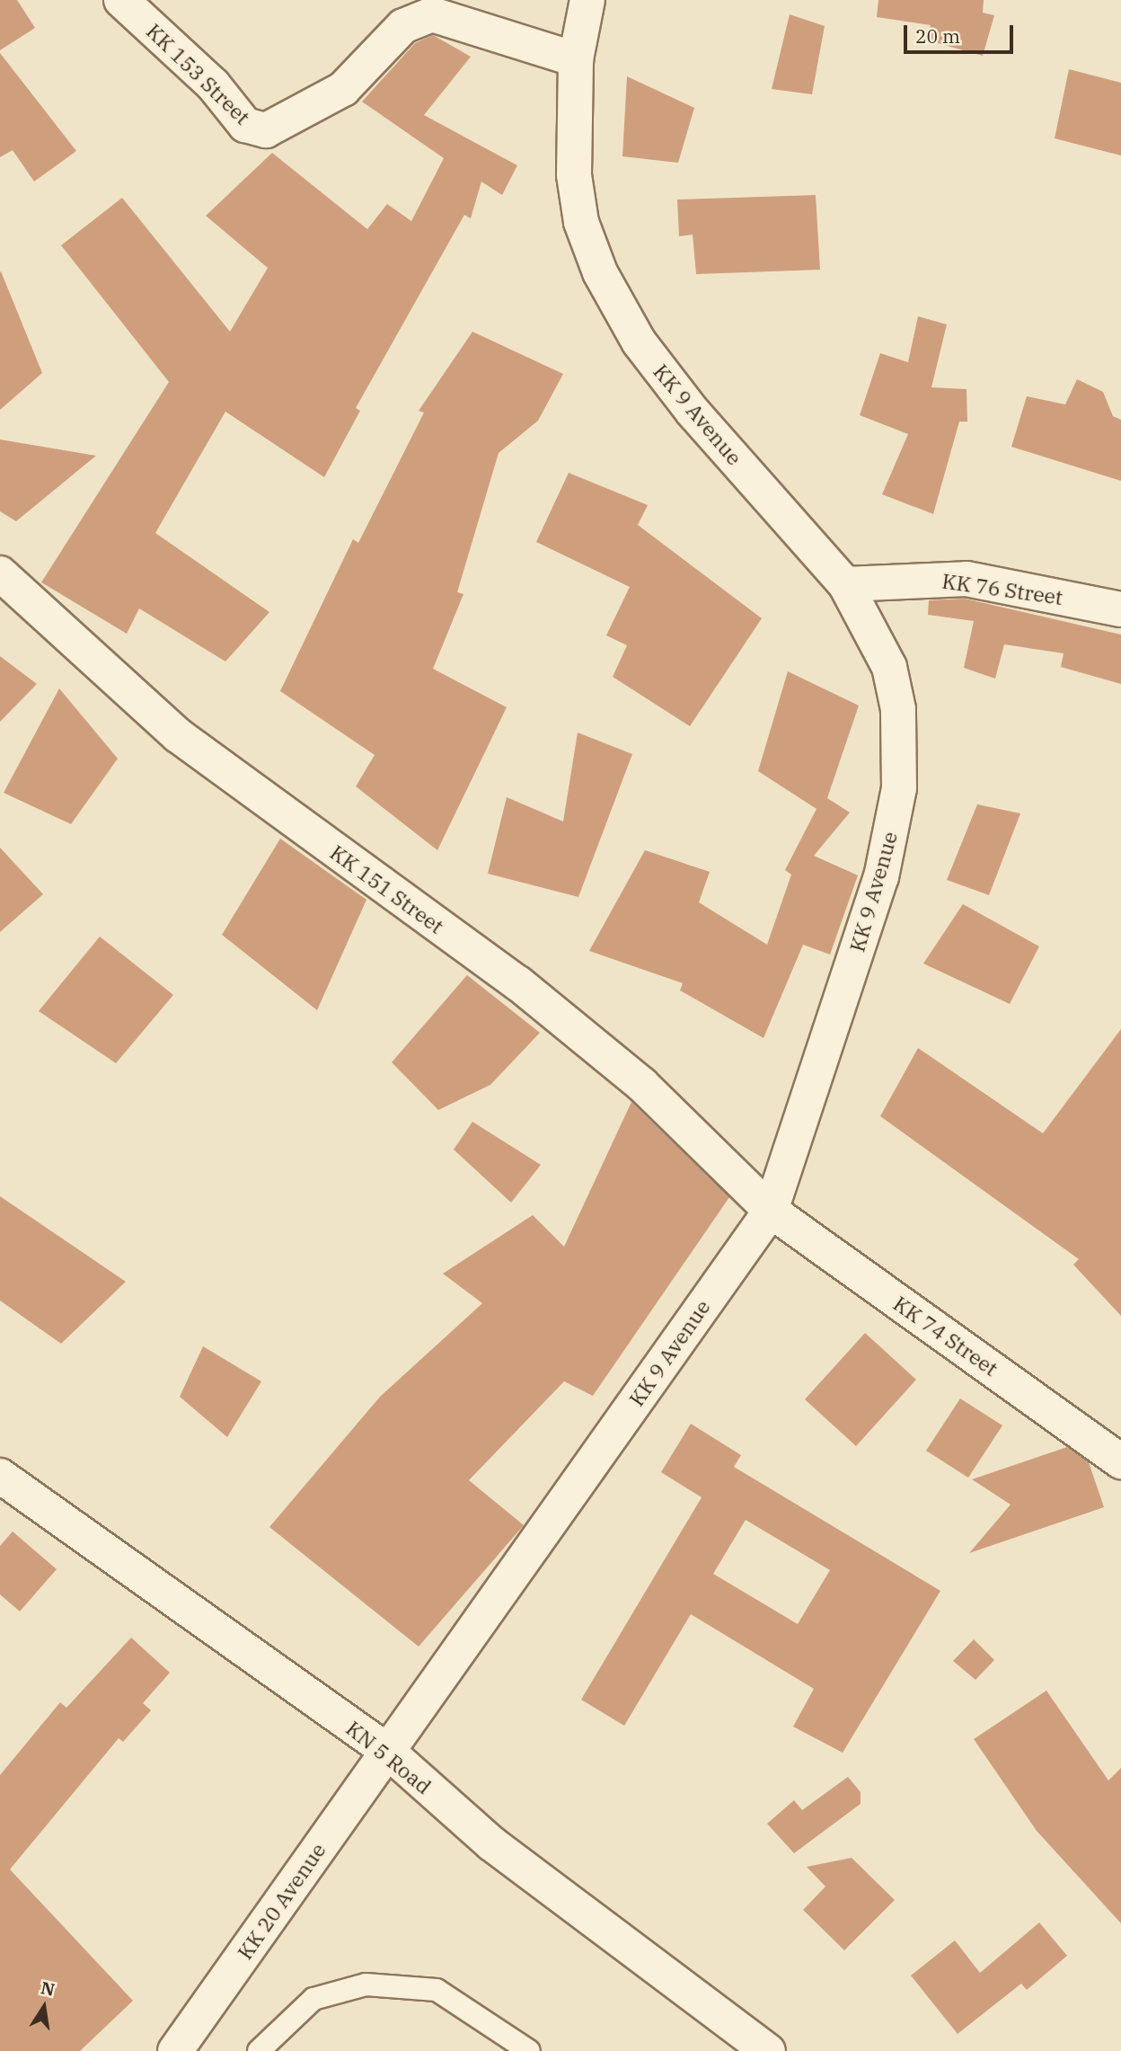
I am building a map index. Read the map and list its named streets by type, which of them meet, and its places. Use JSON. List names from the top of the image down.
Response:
{
  "streets": {
    "main road": [
      "KK 153 Street",
      "KK 9 Avenue",
      "KK 76 Street",
      "KK 151 Street",
      "KK 74 Street",
      "KN 5 Road",
      "KK 20 Avenue"
    ]
  },
  "crossings": [
    ["KK 153 Street", "KK 9 Avenue"],
    ["KK 9 Avenue", "KK 76 Street"],
    ["KK 9 Avenue", "KK 151 Street"],
    ["KK 9 Avenue", "KK 74 Street"],
    ["KK 9 Avenue", "KN 5 Road"],
    ["KK 9 Avenue", "KK 20 Avenue"],
    ["KK 151 Street", "KK 74 Street"],
    ["KN 5 Road", "KK 20 Avenue"]
  ],
  "scale_bar": "20 m",
  "north": "top"
}
